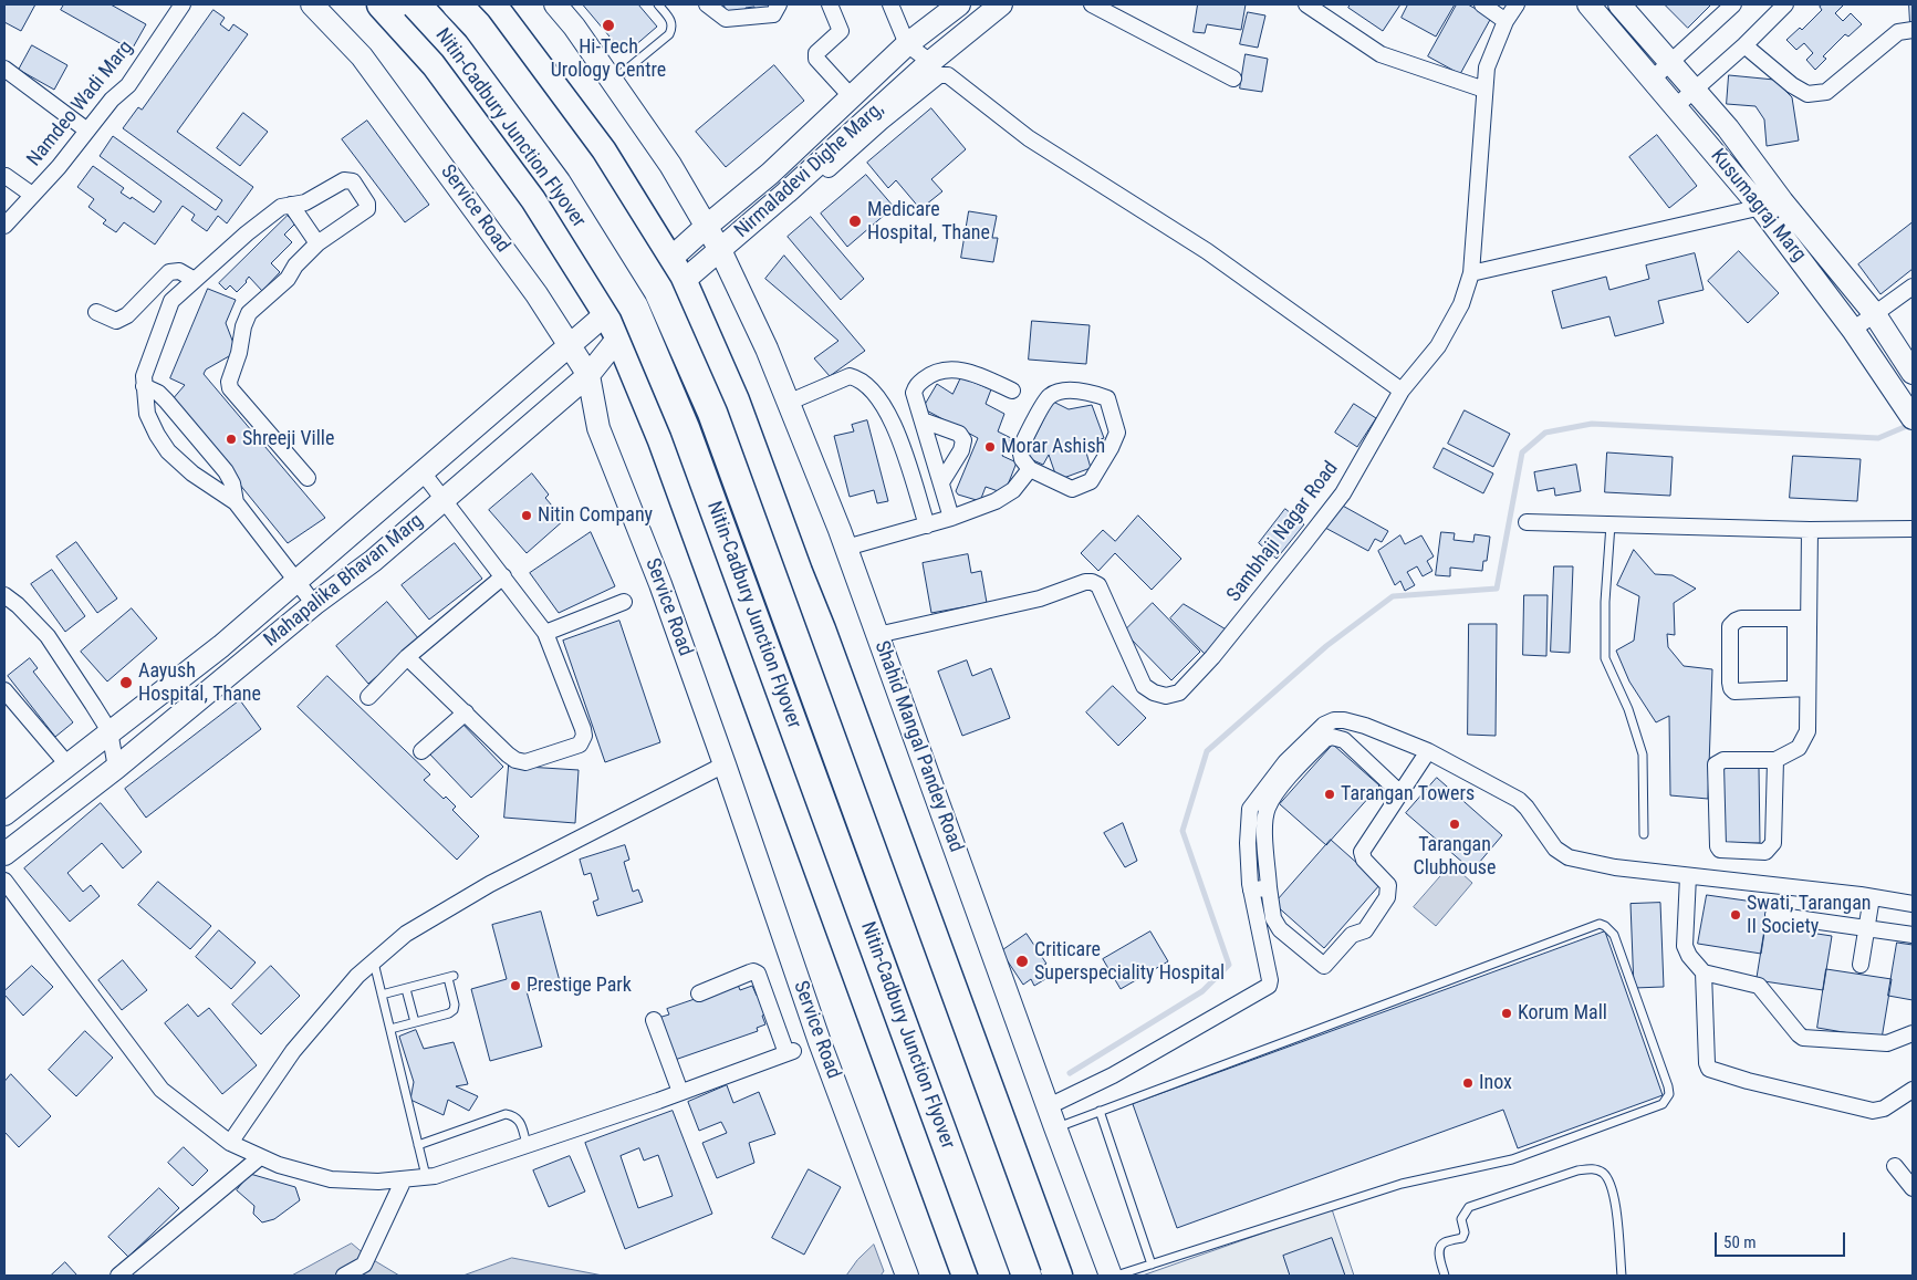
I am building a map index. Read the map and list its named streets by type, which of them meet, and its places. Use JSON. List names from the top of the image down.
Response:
{
  "streets": {
    "highway": ["Nitin-Cadbury Junction Flyover"],
    "street": [
      "Namdeo Wadi Marg",
      "Nirmaladevi Dighe Marg,",
      "Kusumagraj Marg",
      "Service Road",
      "Sambhaji Nagar Road",
      "Mahapalika Bhavan Marg",
      "Shahid Mangal Pandey Road"
    ]
  },
  "crossings": [
    ["Nirmaladevi Dighe Marg,", "Mahapalika Bhavan Marg"],
    ["Nirmaladevi Dighe Marg,", "Shahid Mangal Pandey Road"],
    ["Service Road", "Mahapalika Bhavan Marg"],
    ["Sambhaji Nagar Road", "Shahid Mangal Pandey Road"]
  ],
  "places": [
    "Hi-Tech Urology Centre",
    "Medicare Hospital, Thane",
    "Shreeji Ville",
    "Morar Ashish",
    "Nitin Company",
    "Aayush Hospital, Thane",
    "Tarangan Towers",
    "Tarangan Clubhouse",
    "Swati, Tarangan II Society",
    "Criticare Superspeciality Hospital",
    "Prestige Park",
    "Korum Mall",
    "Inox"
  ],
  "scale_bar": "50 m"
}
